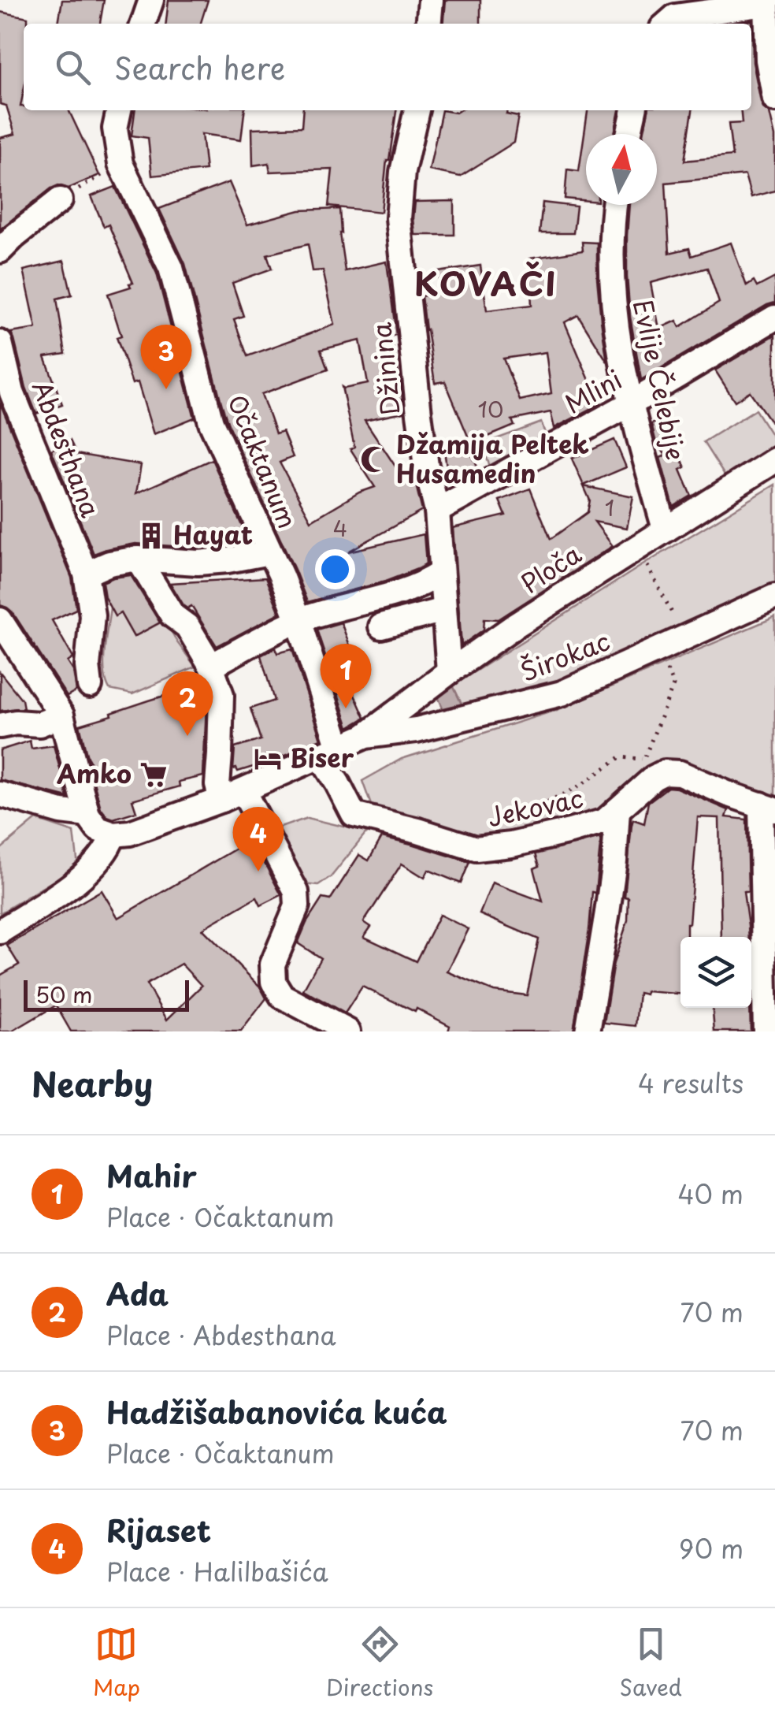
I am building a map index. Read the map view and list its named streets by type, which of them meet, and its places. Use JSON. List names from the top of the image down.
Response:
{
  "streets": {
    "street": [
      "Džinina",
      "Evlije Čelebije",
      "Mlini",
      "Abdesthana",
      "Očaktanum",
      "Ploča",
      "Širokac",
      "Jekovac"
    ]
  },
  "crossings": [
    ["Džinina", "Mlini"],
    ["Džinina", "Ploča"],
    ["Evlije Čelebije", "Mlini"],
    ["Evlije Čelebije", "Ploča"],
    ["Očaktanum", "Jekovac"],
    ["Ploča", "Širokac"]
  ],
  "districts": ["KOVAČI"],
  "places": {
    "mosque": ["Džamija Peltek Husamedin"],
    "building": ["Hayat"],
    "hotel": ["Biser"],
    "supermarket": ["Amko"]
  },
  "house_numbers": ["10", "1", "4"],
  "scale_bar": "50 m",
  "north": "top",
  "page": {
    "search": "Search here",
    "pins": [
      "3",
      "1",
      "2",
      "4"
    ],
    "scale": "50 m",
    "heading": ["Nearby", "4 results"],
    "list": [
      {
        "mark": "1",
        "name": "Mahir",
        "note": "Place · Očaktanum",
        "value": "40 m"
      },
      {
        "mark": "2",
        "name": "Ada",
        "note": "Place · Abdesthana",
        "value": "70 m"
      },
      {
        "mark": "3",
        "name": "Hadžišabanovića kuća",
        "note": "Place · Očaktanum",
        "value": "70 m"
      },
      {
        "mark": "4",
        "name": "Rijaset",
        "note": "Place · Halilbašića",
        "value": "90 m"
      }
    ],
    "nav": ["Map", "Directions", "Saved"]
  }
}
